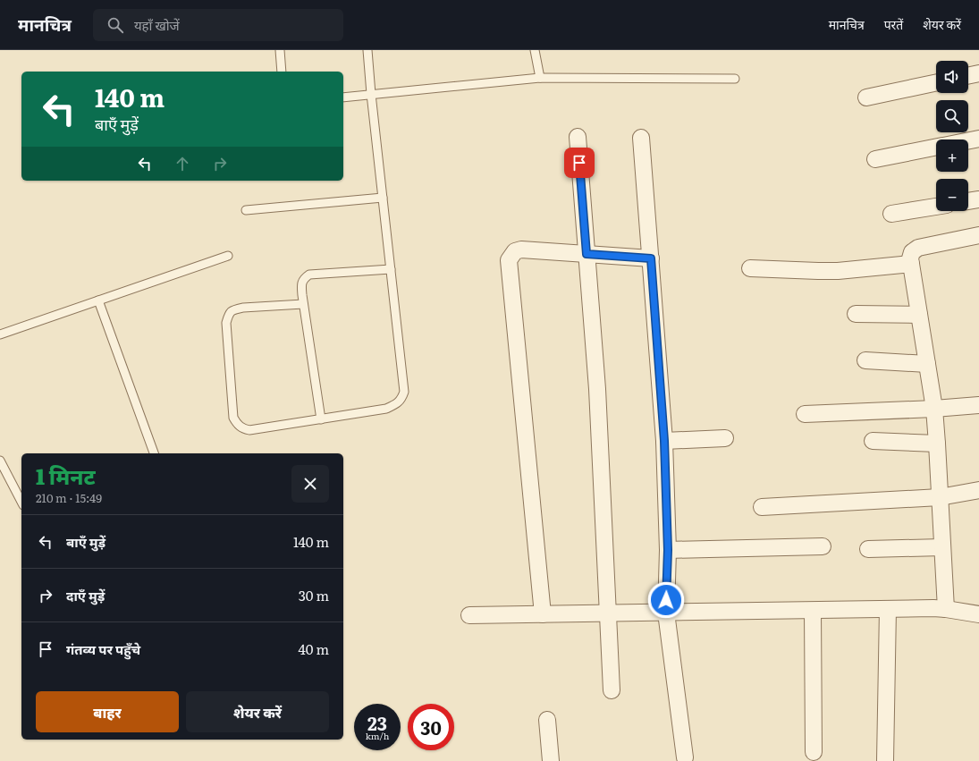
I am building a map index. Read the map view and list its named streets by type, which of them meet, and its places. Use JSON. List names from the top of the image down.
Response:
{
  "page": {
    "header": "मानचित्र",
    "search": "यहाँ खोजें",
    "nav": ["मानचित्र", "परतें", "शेयर करें"],
    "map_buttons": ["+", "−"],
    "turn": ["140 m", "बाएँ मुड़ें"],
    "heading": ["1 मिनट", "210 m · 15:49"],
    "list": [
      {
        "name": "बाएँ मुड़ें",
        "value": "140 m"
      },
      {
        "name": "दाएँ मुड़ें",
        "value": "30 m"
      },
      {
        "name": "गंतव्य पर पहुँचे",
        "value": "40 m"
      }
    ],
    "buttons": ["बाहर", "शेयर करें"],
    "speed": "23 km/h",
    "limit": "30"
  }
}
